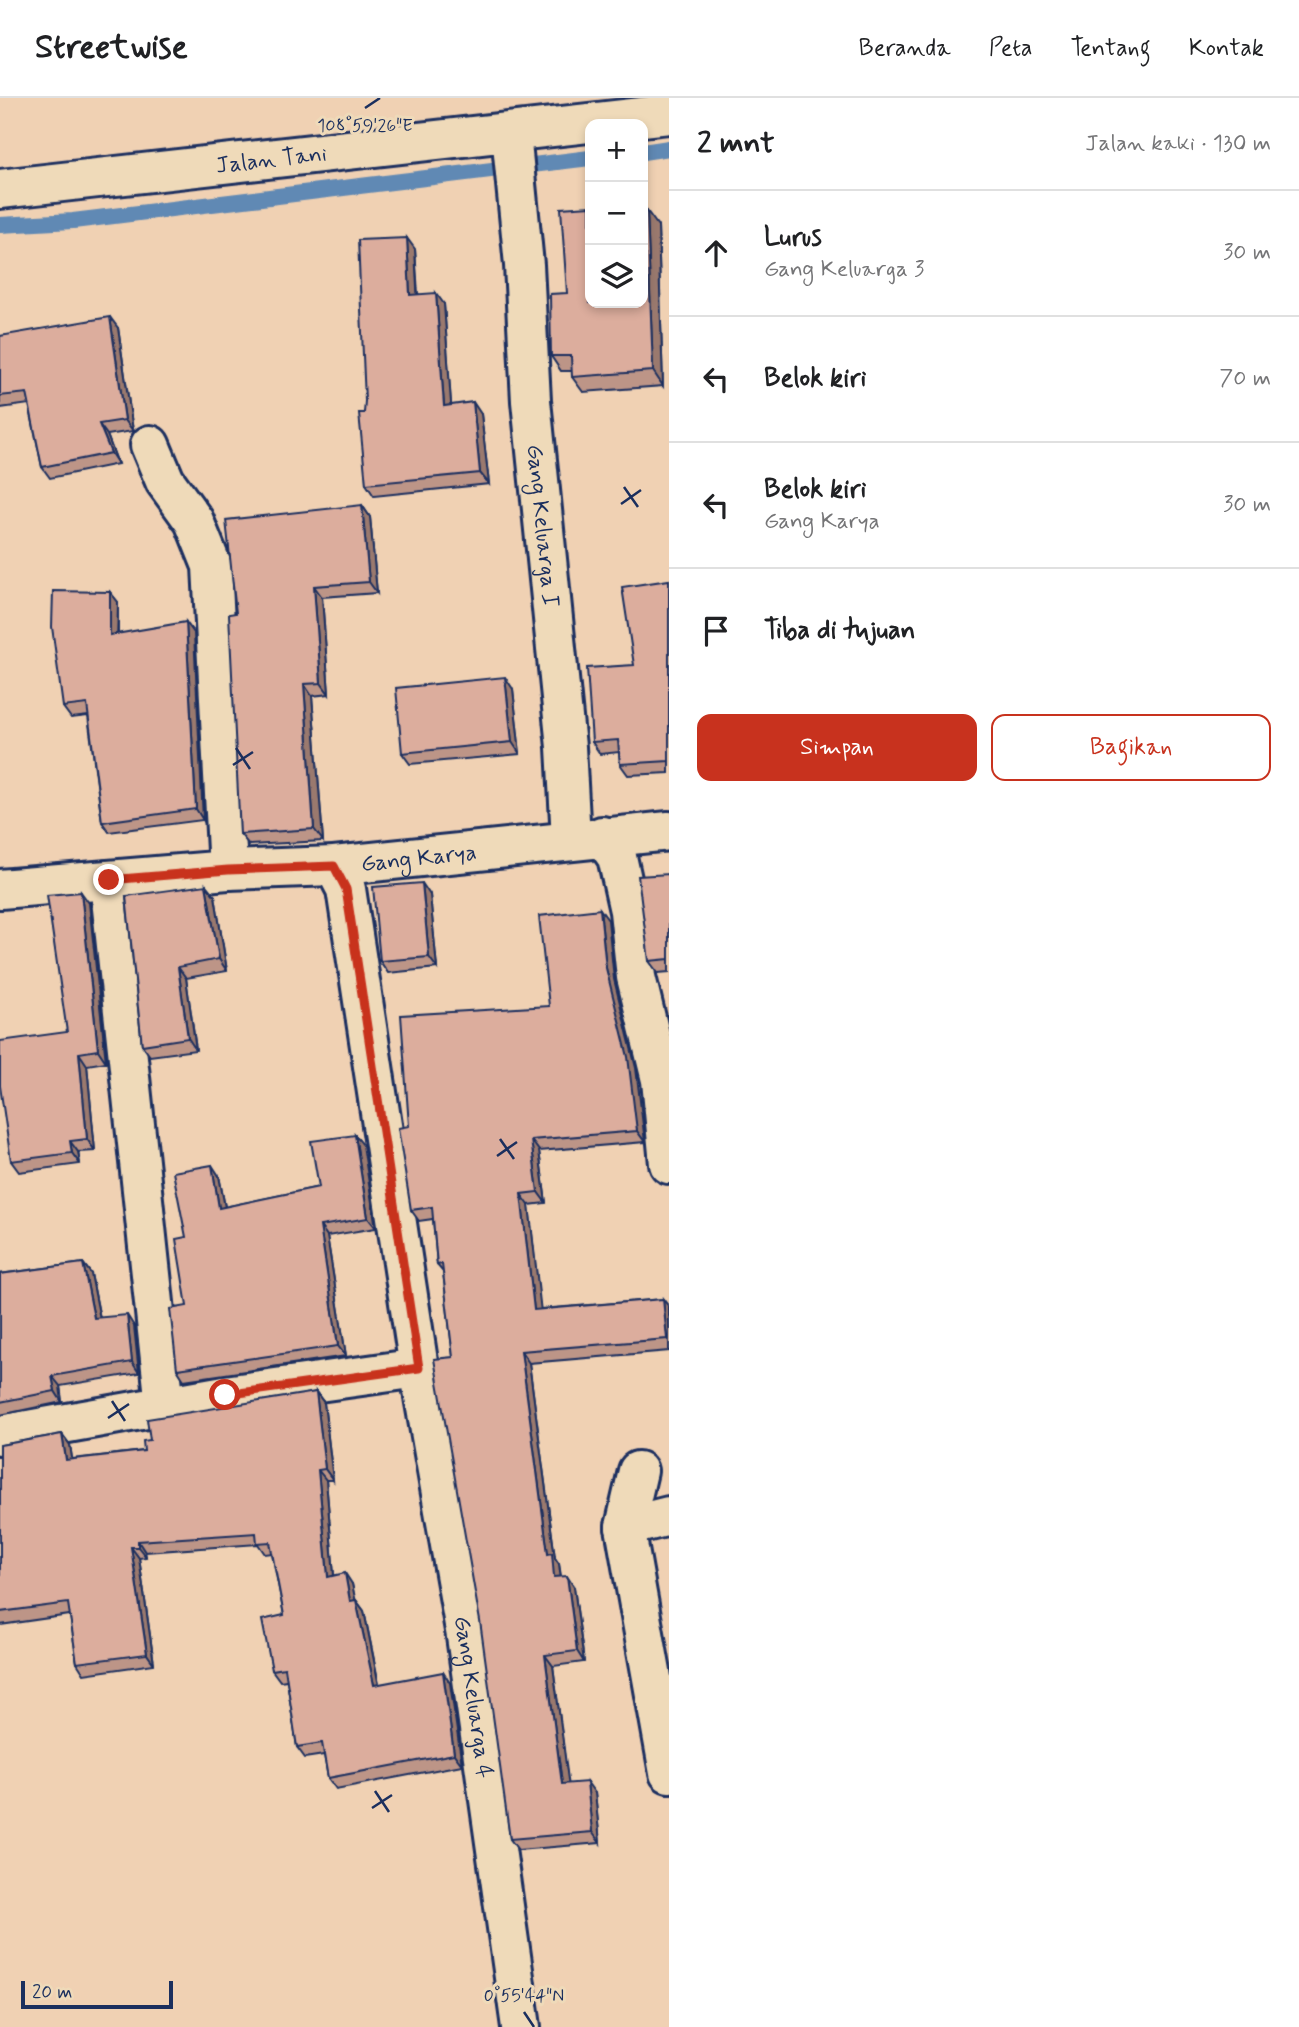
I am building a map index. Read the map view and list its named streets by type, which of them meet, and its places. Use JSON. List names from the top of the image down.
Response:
{
  "streets": {
    "street": [
      "Jalan Tani",
      "Gang Keluarga I",
      "Gang Karya",
      "Gang Keluarga 4"
    ]
  },
  "crossings": [
    ["Jalan Tani", "Gang Keluarga I"],
    ["Gang Keluarga I", "Gang Karya"],
    ["Gang Karya", "Gang Keluarga 4"]
  ],
  "scale_bar": "20 m",
  "page": {
    "header": "Streetwise",
    "nav": [
      "Beranda",
      "Peta",
      "Tentang",
      "Kontak"
    ],
    "heading": ["2 mnt", "Jalan kaki · 130 m"],
    "map_buttons": ["+", "−"],
    "list": [
      ["Lurus", "Gang Keluarga 3", "30 m"],
      ["Belok kiri", "70 m"],
      ["Belok kiri", "Gang Karya", "30 m"],
      "Tiba di tujuan"
    ],
    "buttons": ["Simpan", "Bagikan"],
    "scale": "20 m"
  },
  "coordinates": ["108°59'26\"E", "0°55'44\"N"]
}
